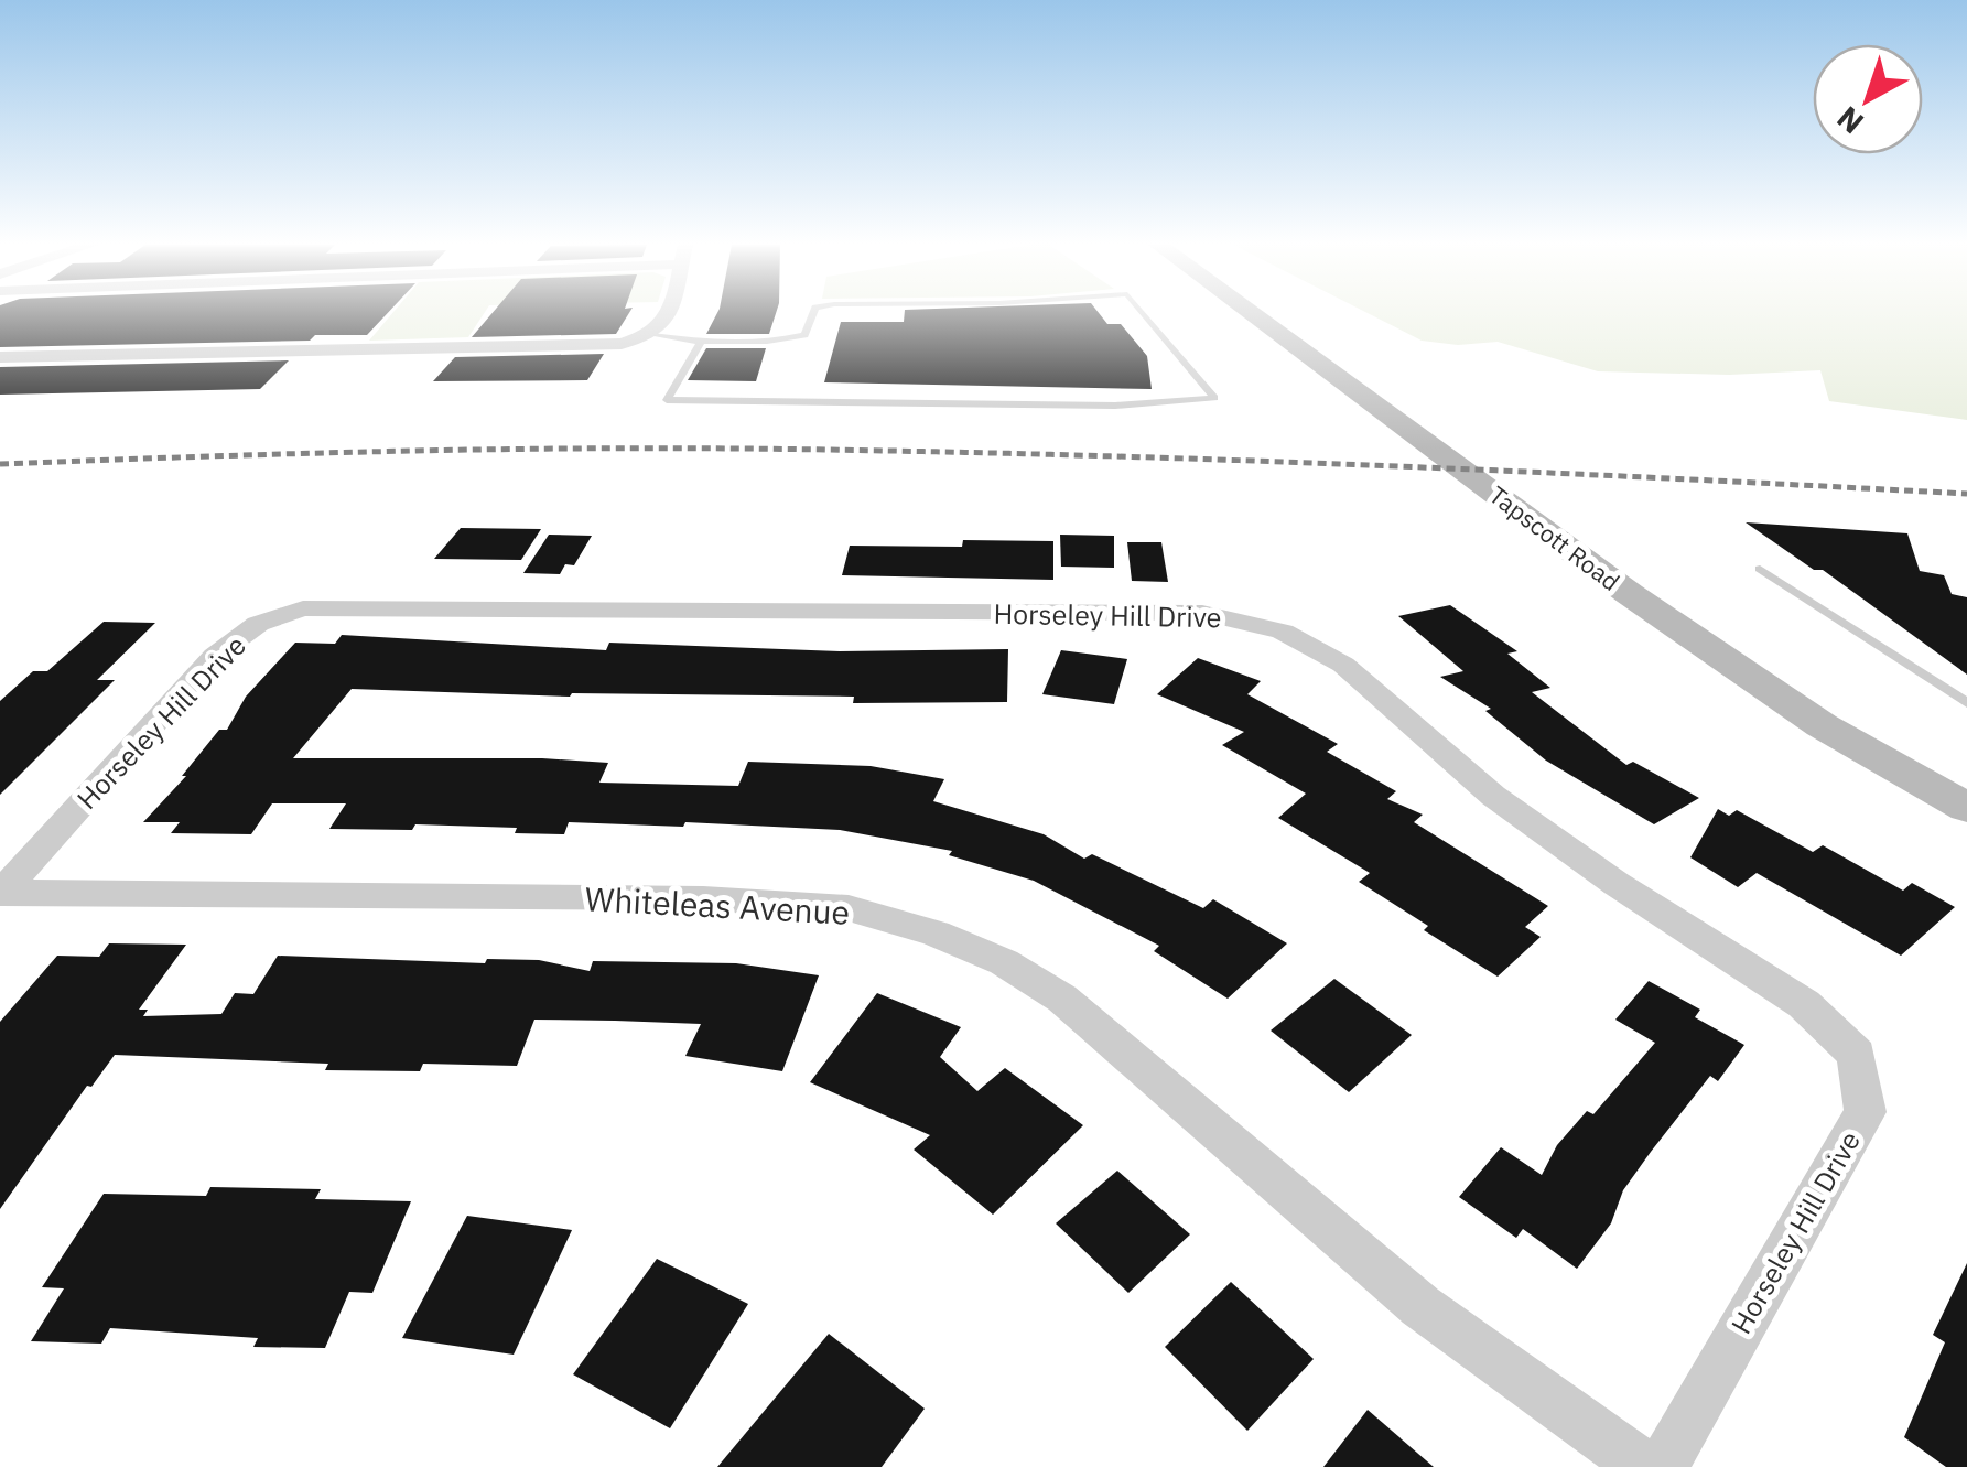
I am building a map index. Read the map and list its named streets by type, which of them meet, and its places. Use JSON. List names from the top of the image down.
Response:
{
  "streets": {
    "street": ["Tapscott Road", "Horseley Hill Drive", "Whiteleas Avenue"]
  },
  "crossings": [
    ["Horseley Hill Drive", "Whiteleas Avenue"]
  ],
  "north": "bottom left"
}
